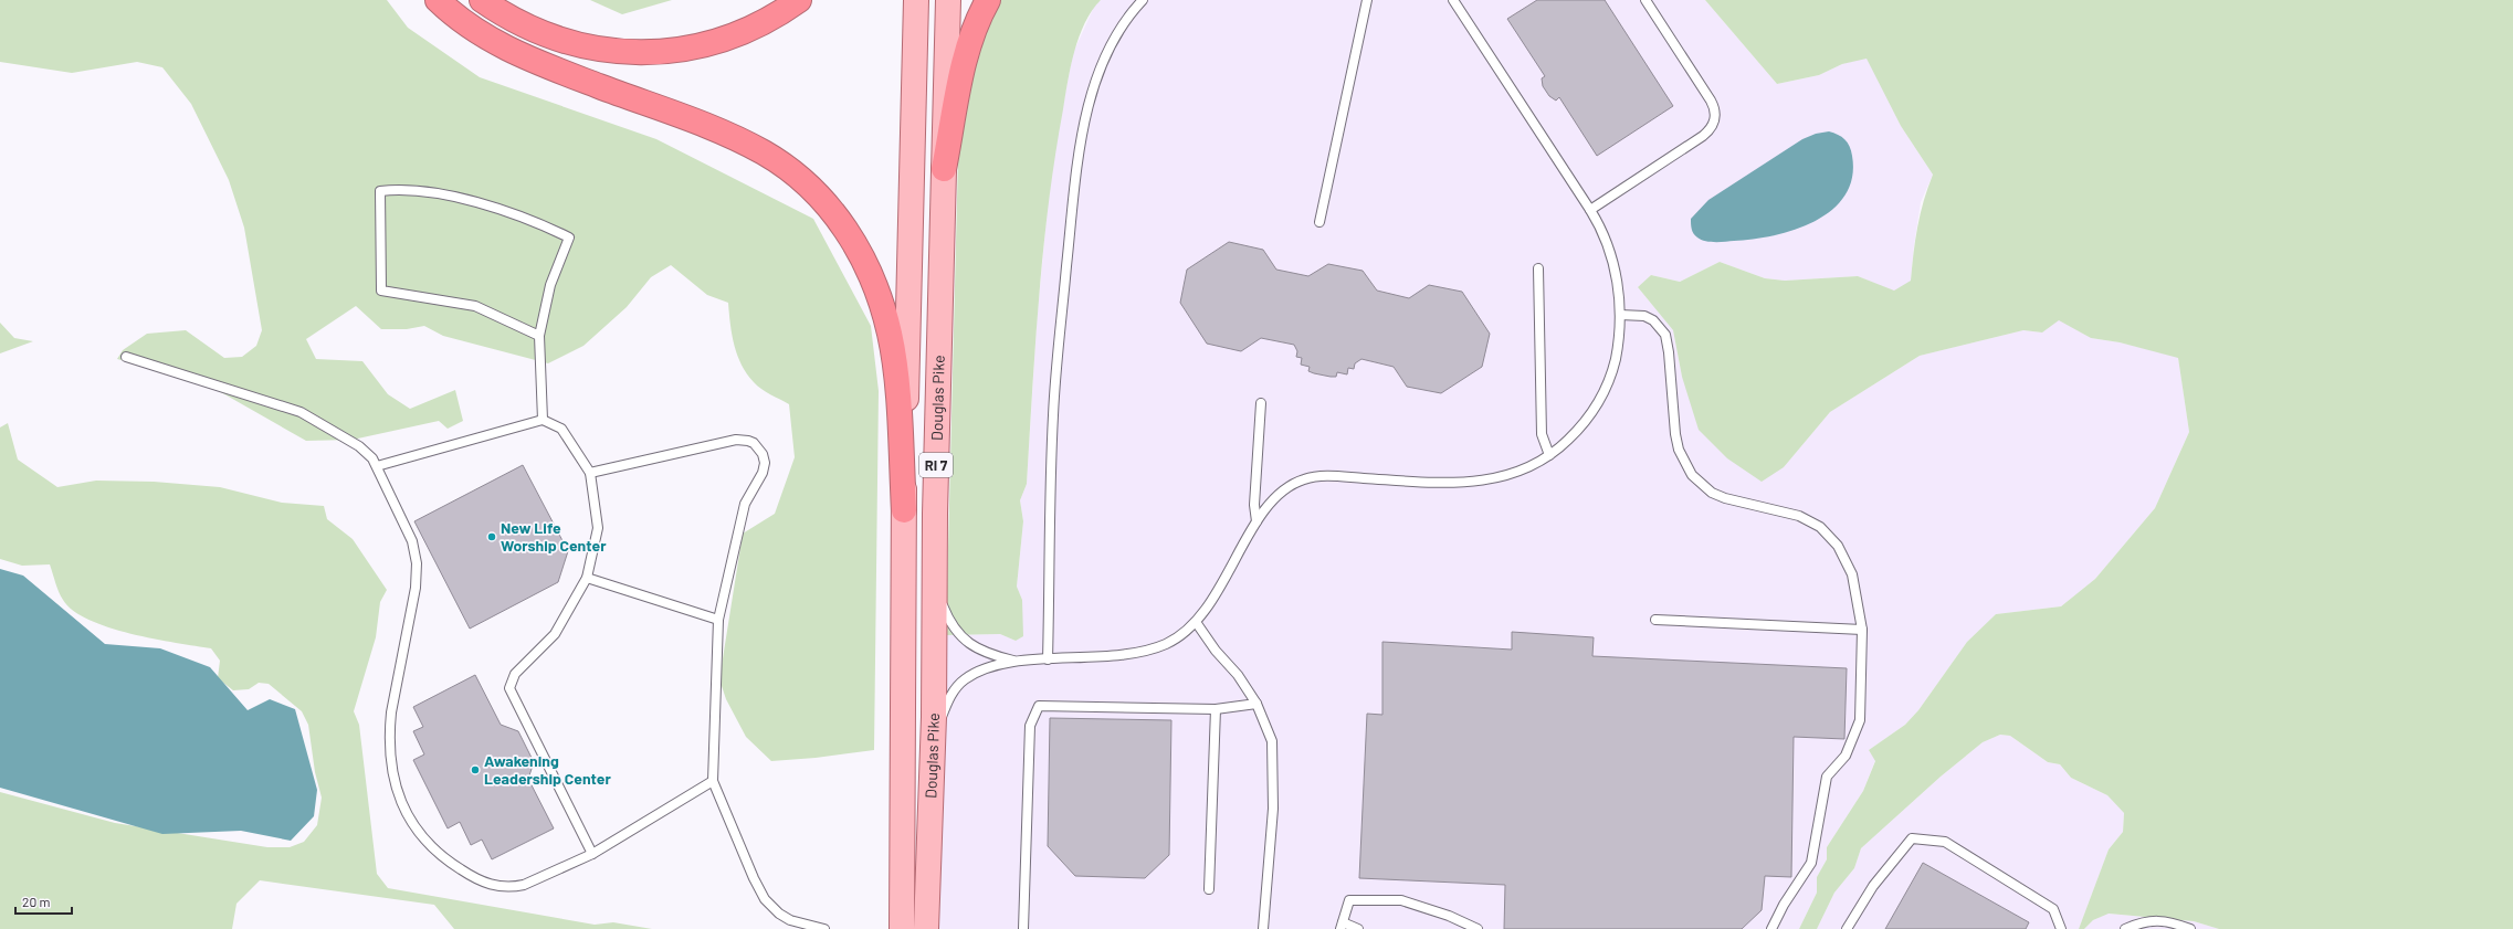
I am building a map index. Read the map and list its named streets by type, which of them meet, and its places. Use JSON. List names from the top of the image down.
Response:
{
  "streets": {
    "main road": ["Douglas Pike", "RI 7"]
  },
  "places": ["New Life Worship Center", "Awakening Leadership Center"],
  "scale_bar": "20 m"
}
